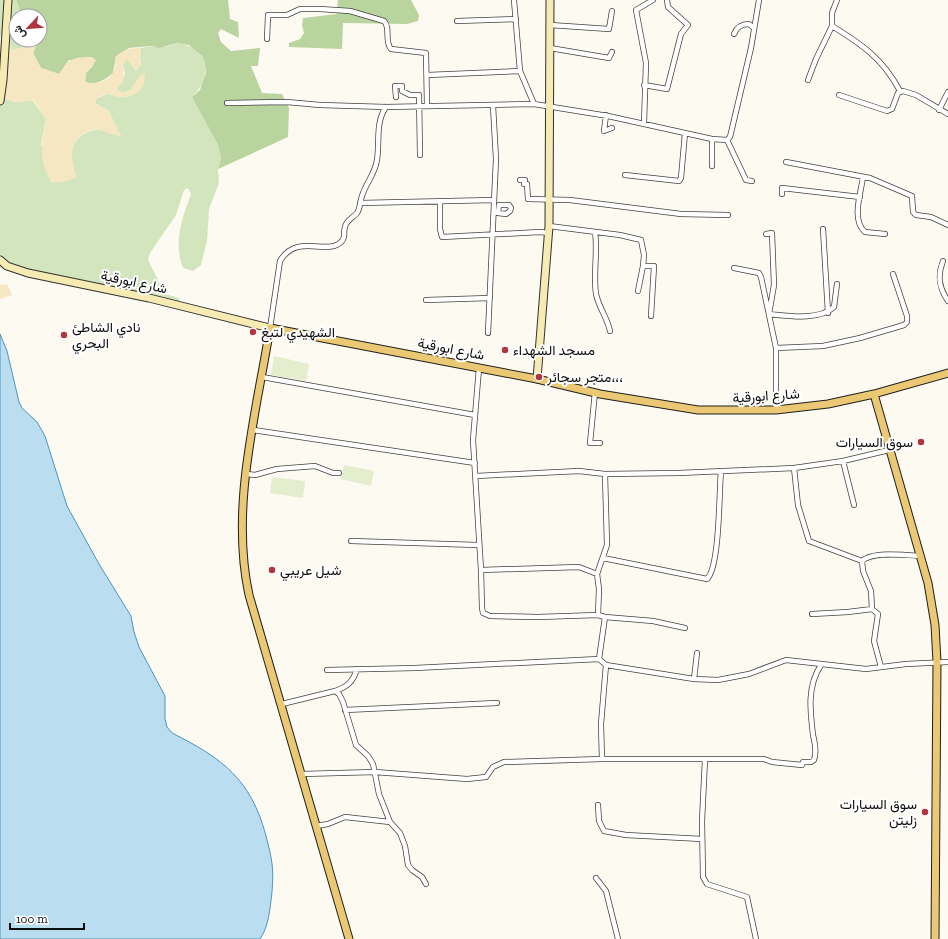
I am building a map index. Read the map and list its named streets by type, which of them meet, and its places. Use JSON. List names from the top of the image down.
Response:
{
  "streets": {
    "main road": ["شارع ابورقية"]
  },
  "places": [
    "الشهيدي لتبغ",
    "نادي الشاطئ البحري",
    "مسجد الشهداء",
    "متجر سجائر،،،",
    "سوق السيارات",
    "شيل عريبي",
    "سوق السيارات زليتن"
  ],
  "scale_bar": "100 m",
  "north": "bottom left"
}
